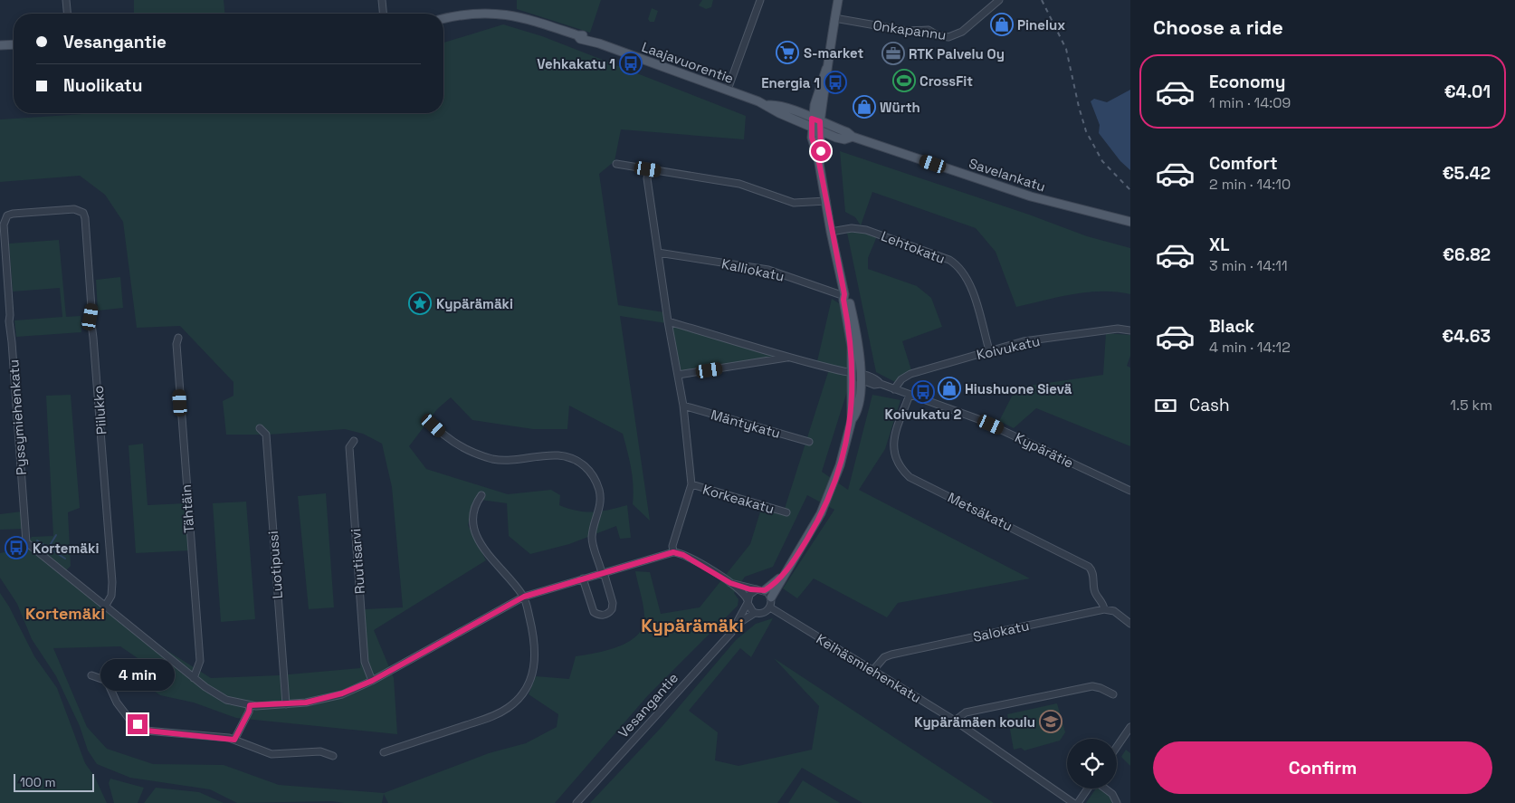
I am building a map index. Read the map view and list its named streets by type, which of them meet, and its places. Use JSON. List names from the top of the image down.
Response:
{
  "streets": {
    "main road": ["Laajavuorentie", "Savelankatu"],
    "street": [
      "Onkapannu",
      "Lehtokatu",
      "Kalliokatu",
      "Koivukatu",
      "Piilukko",
      "Pyssymiehenkatu",
      "Mäntykatu",
      "Kypärätie",
      "Korkeakatu",
      "Tähtäin",
      "Metsäkatu",
      "Ruutisarvi",
      "Luotipussi",
      "Salokatu",
      "Keihäsmiehenkatu",
      "Vesangantie"
    ]
  },
  "crossings": [
    ["Laajavuorentie", "Savelankatu"],
    ["Lehtokatu", "Koivukatu"],
    ["Koivukatu", "Kypärätie"],
    ["Piilukko", "Pyssymiehenkatu"],
    ["Pyssymiehenkatu", "Tähtäin"],
    ["Pyssymiehenkatu", "Ruutisarvi"],
    ["Pyssymiehenkatu", "Luotipussi"],
    ["Kypärätie", "Metsäkatu"],
    ["Metsäkatu", "Salokatu"],
    ["Salokatu", "Keihäsmiehenkatu"],
    ["Keihäsmiehenkatu", "Vesangantie"]
  ],
  "districts": ["Kortemäki", "Kypärämäki"],
  "places": {
    "shop": ["Pinelux", "Würth", "Hiushuone Sievä"],
    "supermarket": ["S-market"],
    "office": ["RTK Palvelu Oy"],
    "bus stop": [
      "Vehkakatu 1",
      "Energia 1",
      "Koivukatu 2",
      "Kortemäki"
    ],
    "sports": ["CrossFit"],
    "place": ["Kypärämäki"],
    "school or university": ["Kypärämäen koulu"]
  },
  "scale_bar": "100 m",
  "page": {
    "heading": "Choose a ride",
    "banner": ["Vesangantie", "Nuolikatu"],
    "list": [
      {
        "name": "Economy",
        "note": "1 min · 14:09",
        "value": "€4.01"
      },
      {
        "name": "Comfort",
        "note": "2 min · 14:10",
        "value": "€5.42"
      },
      {
        "name": "XL",
        "note": "3 min · 14:11",
        "value": "€6.82"
      },
      {
        "name": "Black",
        "note": "4 min · 14:12",
        "value": "€4.63"
      }
    ],
    "pay": ["Cash", "1.5 km"],
    "bubble": "4 min",
    "buttons": "Confirm",
    "scale": "100 m"
  }
}
